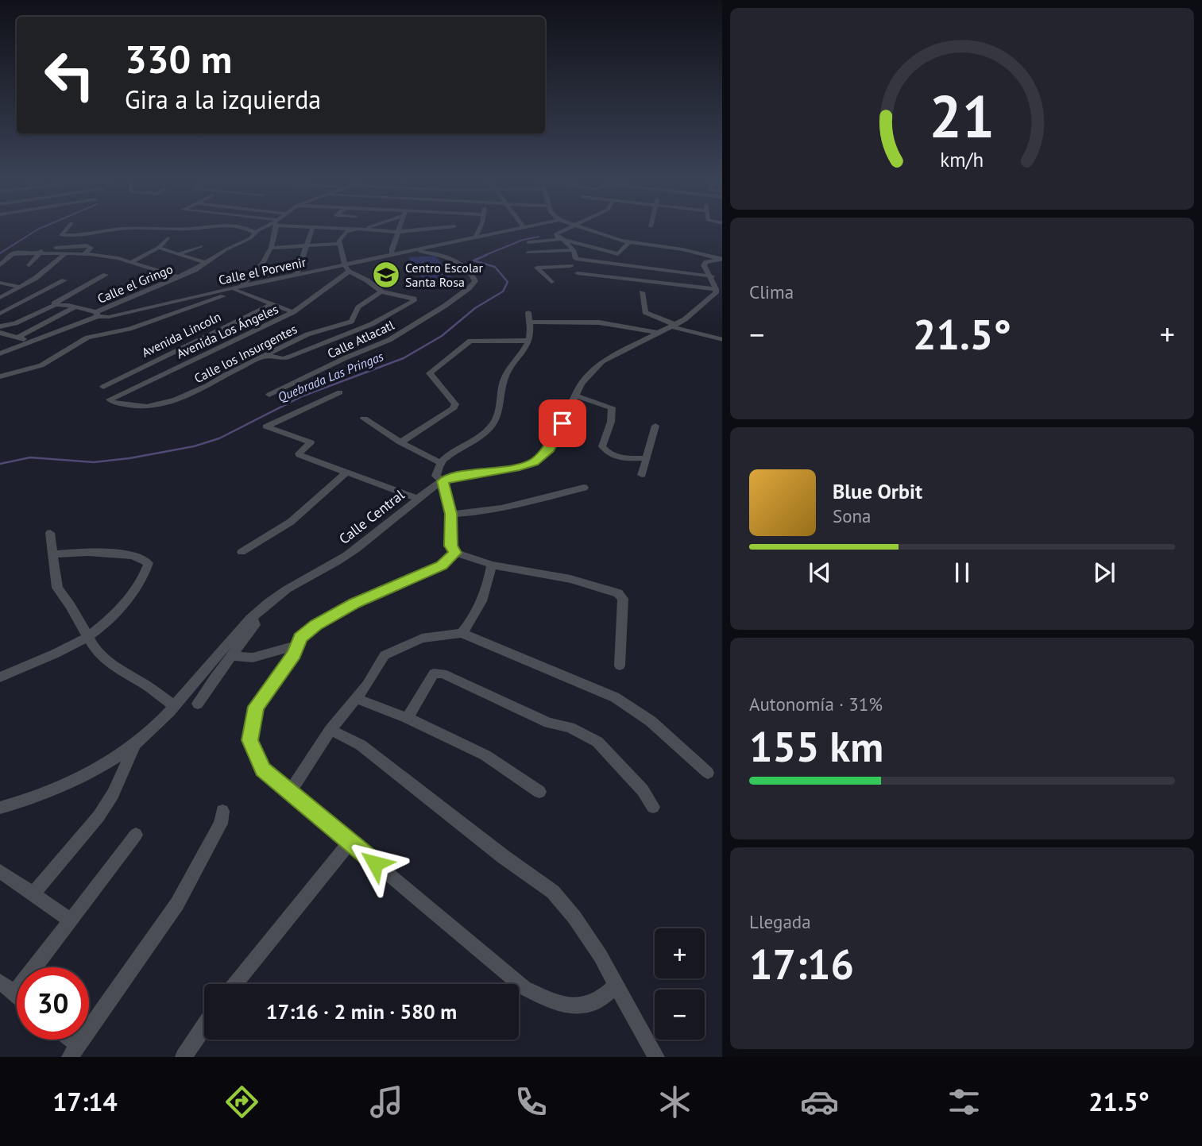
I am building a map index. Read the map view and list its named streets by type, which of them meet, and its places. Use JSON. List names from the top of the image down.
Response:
{
  "streets": {
    "street": [
      "Calle el Porvenir",
      "Calle el Gringo",
      "Avenida Los Ángeles",
      "Avenida Lincoln",
      "Calle Atlacatl",
      "Calle los Insurgentes",
      "Calle Central"
    ]
  },
  "crossings": [
    ["Calle el Porvenir", "Calle el Gringo"],
    ["Calle el Porvenir", "Avenida Los Ángeles"],
    ["Calle el Porvenir", "Calle Atlacatl"],
    ["Avenida Los Ángeles", "Calle los Insurgentes"]
  ],
  "water": ["Quebrada Las Pringas"],
  "places": {
    "school or university": ["Centro Escolar Santa Rosa"]
  },
  "page": {
    "turn": ["330 m", "Gira a la izquierda"],
    "tile": [
      "Clima",
      ["Autonomía · 31%", "155 km"],
      ["Llegada", "17:16"]
    ],
    "heat": ["−", "21.5°", "+"],
    "song": ["Blue Orbit", "Sona"],
    "map_buttons": ["+", "−"],
    "limit": "30",
    "trip": "17:16 · 2 min · 580 m",
    "tabs": ["17:14", "21.5°"],
    "gauge": ["21", "km/h"]
  }
}
